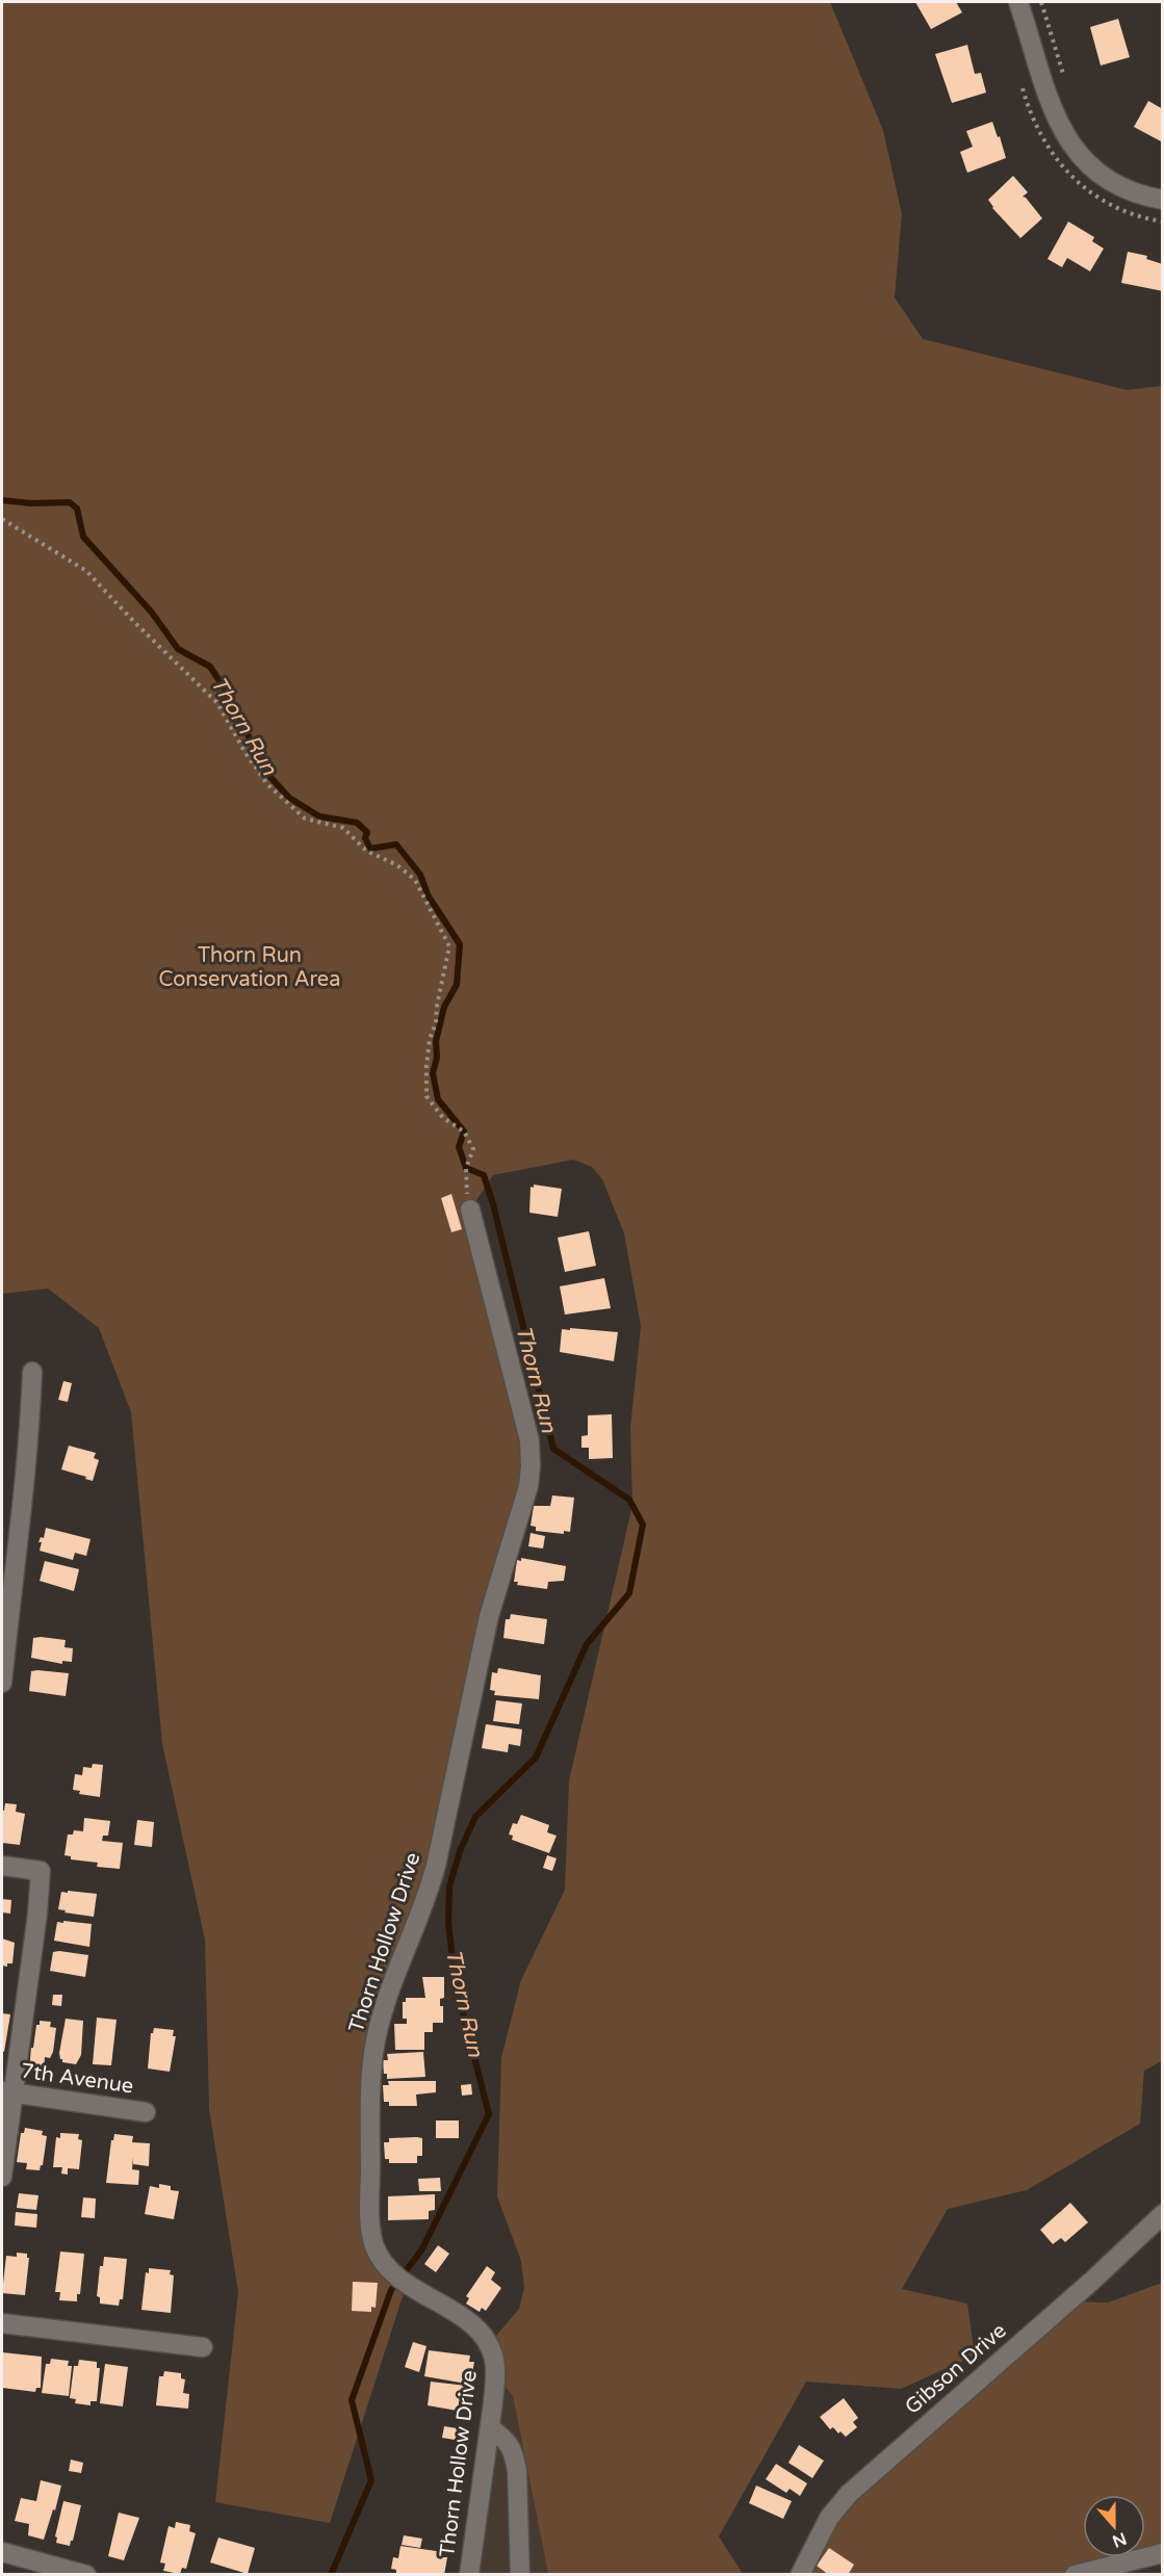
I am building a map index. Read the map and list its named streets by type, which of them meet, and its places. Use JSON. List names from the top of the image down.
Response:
{
  "streets": {
    "street": ["Thorn Hollow Drive", "7th Avenue", "Gibson Drive"]
  },
  "water": ["Thorn Run"],
  "parks": ["Thorn Run Conservation Area"],
  "north": "bottom"
}
